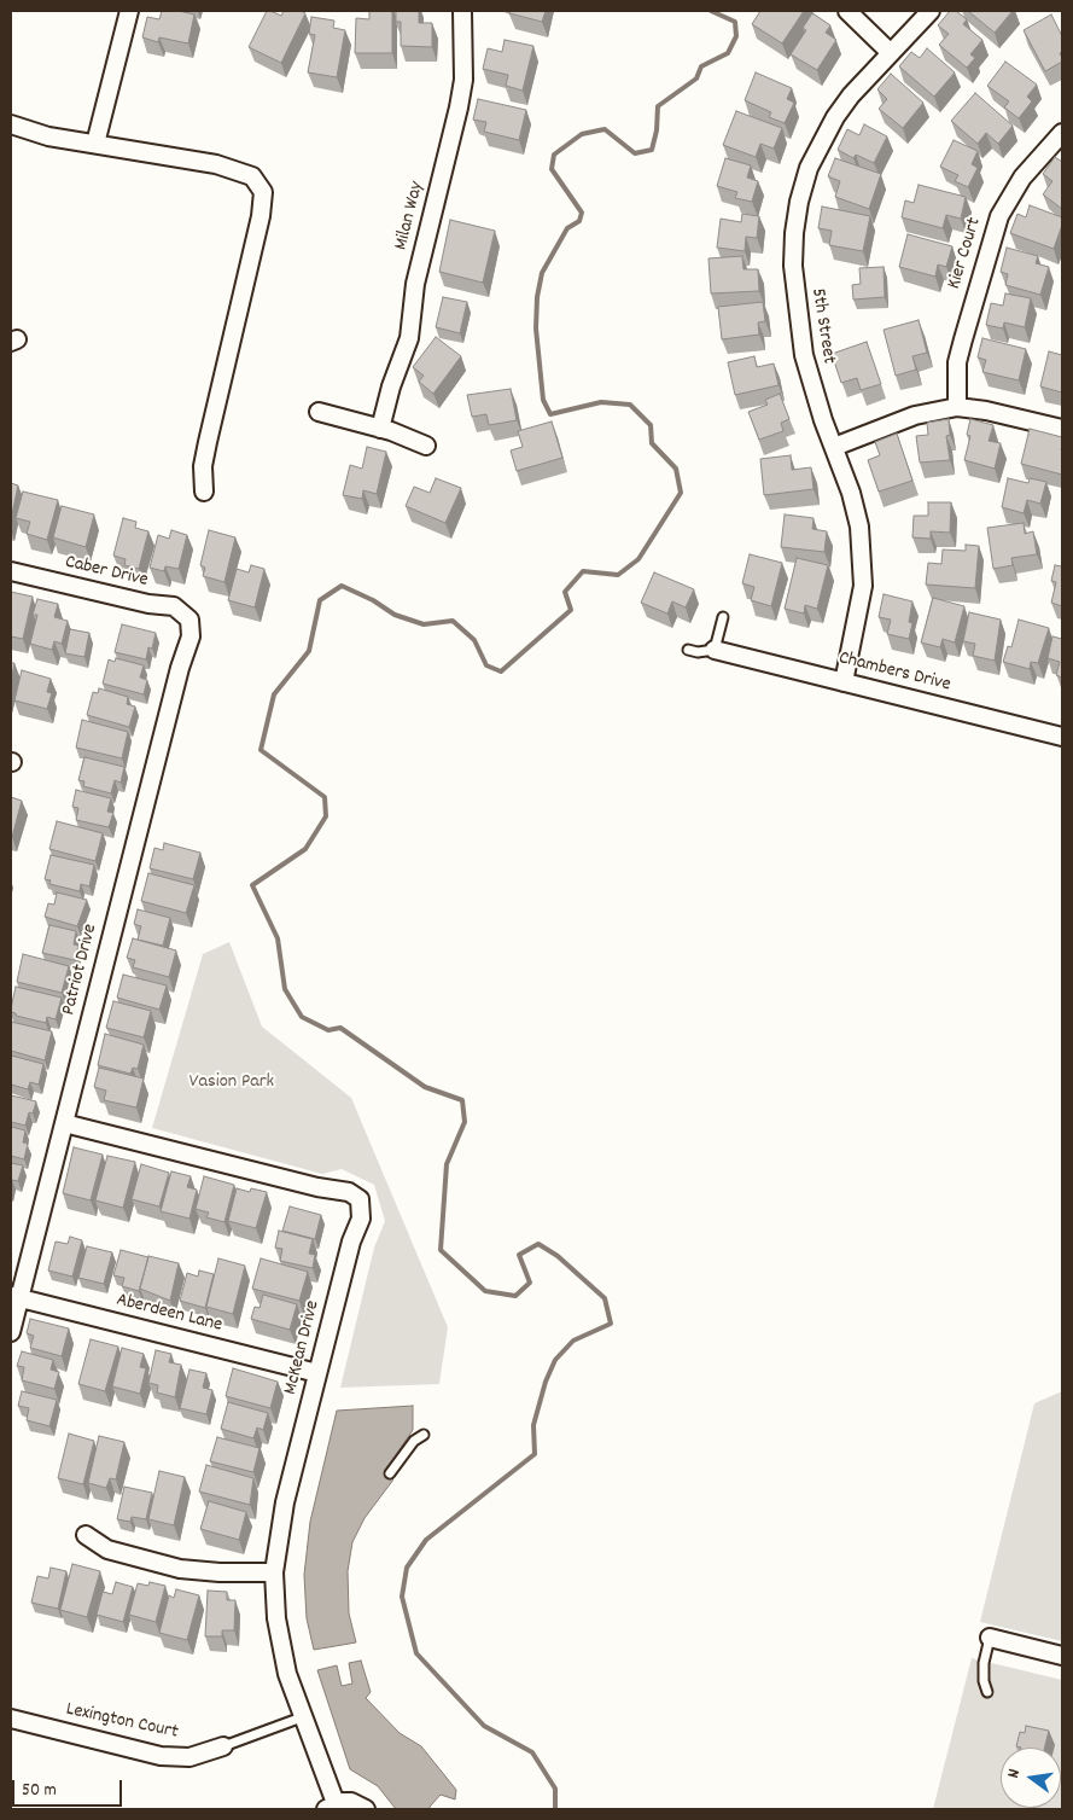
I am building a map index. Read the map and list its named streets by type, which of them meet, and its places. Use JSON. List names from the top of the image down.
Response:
{
  "streets": {
    "street": [
      "Milan Way",
      "Kier Court",
      "5th Street",
      "Caber Drive",
      "Chambers Drive",
      "Patriot Drive",
      "Aberdeen Lane",
      "McKean Drive",
      "Lexington Court"
    ]
  },
  "crossings": [
    ["5th Street", "Chambers Drive"],
    ["Caber Drive", "Patriot Drive"],
    ["Patriot Drive", "Aberdeen Lane"],
    ["Patriot Drive", "McKean Drive"],
    ["Aberdeen Lane", "McKean Drive"]
  ],
  "parks": ["Vasion Park"],
  "scale_bar": "50 m",
  "north": "left"
}
